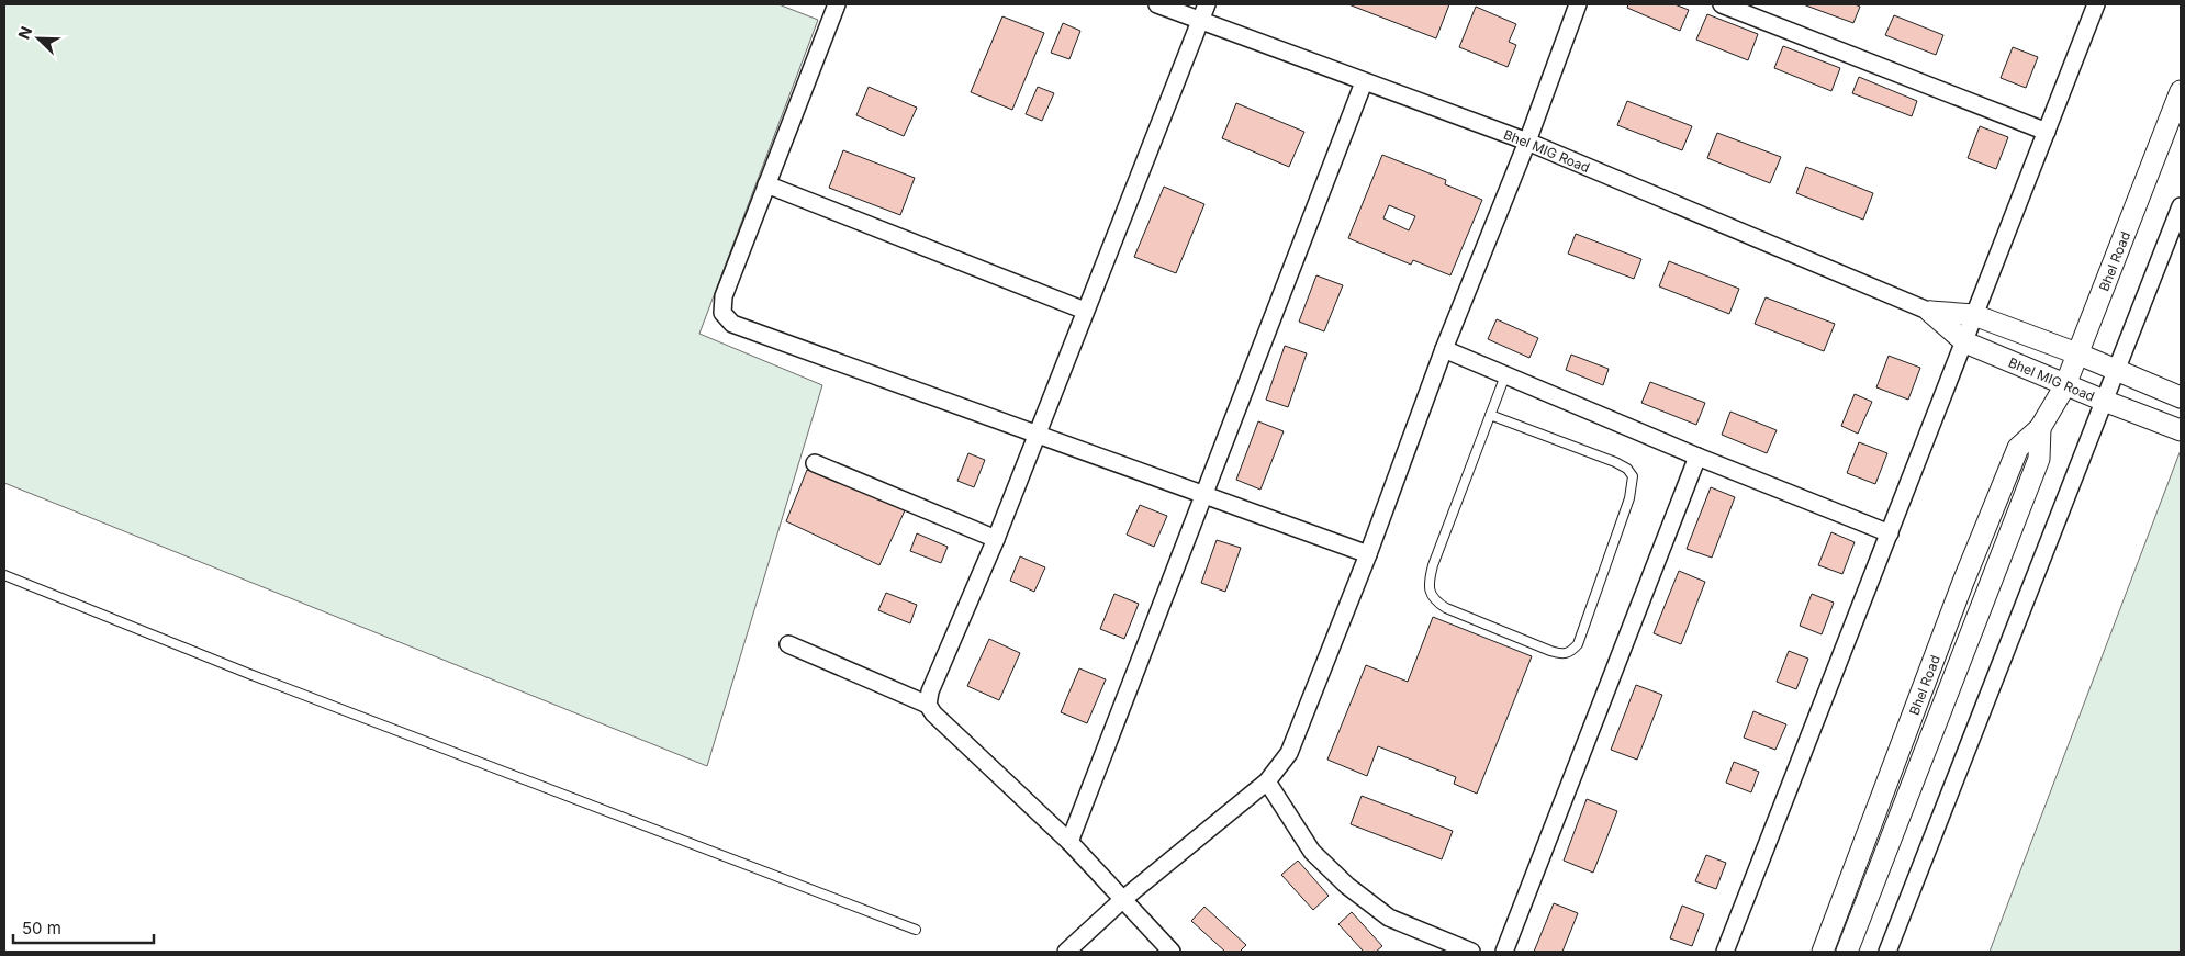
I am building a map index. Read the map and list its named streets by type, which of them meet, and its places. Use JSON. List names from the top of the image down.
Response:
{
  "streets": {
    "street": ["Bhel MIG Road", "Bhel Road"]
  },
  "crossings": [
    ["Bhel MIG Road", "Bhel Road"]
  ],
  "scale_bar": "50 m",
  "north": "top left"
}
